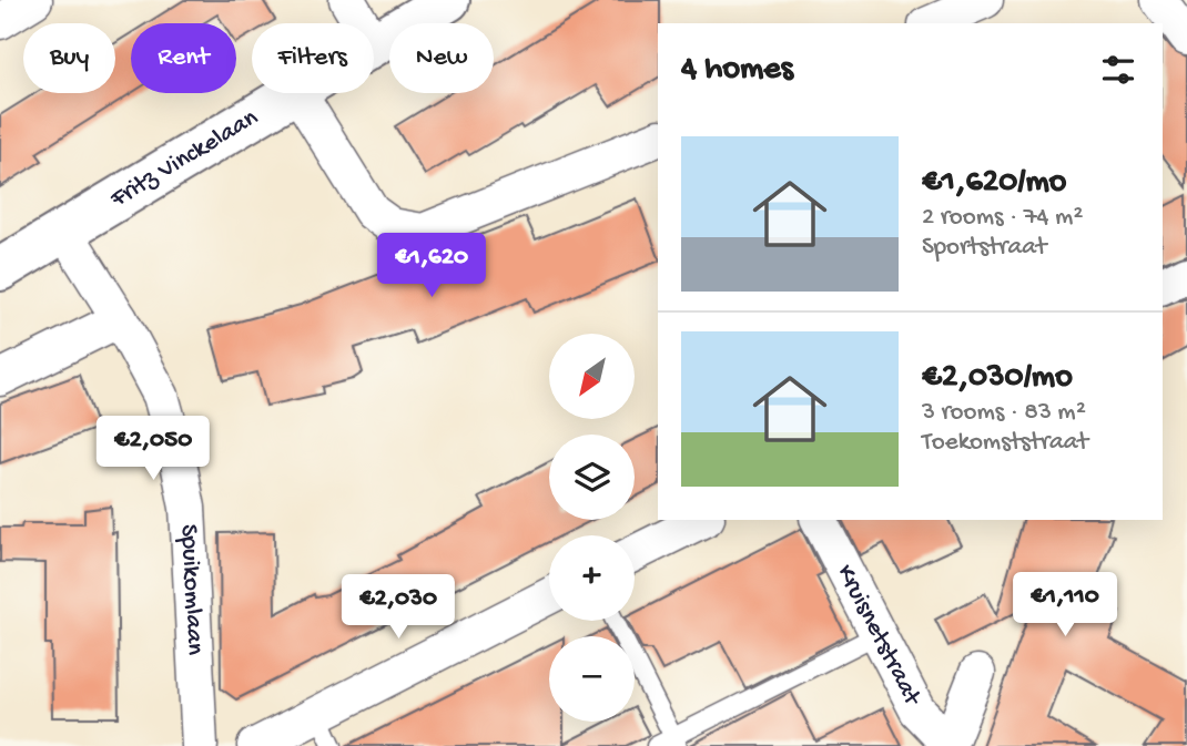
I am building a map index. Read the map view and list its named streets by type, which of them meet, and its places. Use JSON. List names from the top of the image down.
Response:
{
  "streets": {
    "street": ["Fritz Vinckelaan", "Spuikomlaan", "Kruisnetstraat"]
  },
  "crossings": [
    ["Fritz Vinckelaan", "Spuikomlaan"]
  ],
  "north": "bottom left",
  "page": {
    "chip": [
      "Buy",
      "Rent",
      "Filters",
      "New"
    ],
    "heading": "4 homes",
    "list": [
      {
        "name": "€1,620/mo",
        "note": "2 rooms · 74 m² · Sportstraat"
      },
      {
        "name": "€2,030/mo",
        "note": "3 rooms · 83 m² · Toekomststraat"
      }
    ],
    "price": [
      "€1,620",
      "€2,050",
      "€1,110",
      "€2,030"
    ],
    "map_buttons": ["+", "−"]
  }
}
